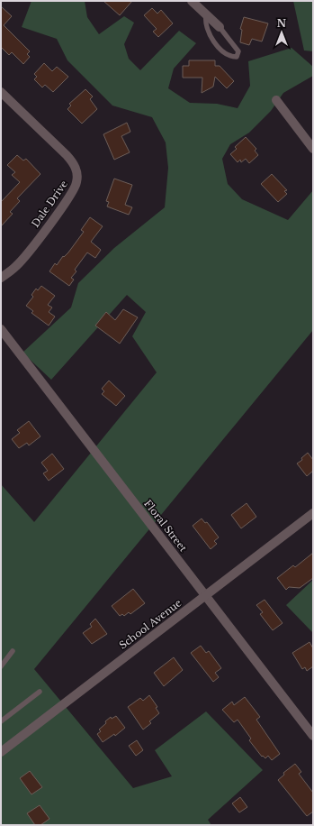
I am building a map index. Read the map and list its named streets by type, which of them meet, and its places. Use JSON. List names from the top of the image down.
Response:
{
  "streets": {
    "street": ["Dale Drive", "Floral Street", "School Avenue"]
  },
  "crossings": [
    ["Floral Street", "School Avenue"]
  ],
  "north": "top"
}
